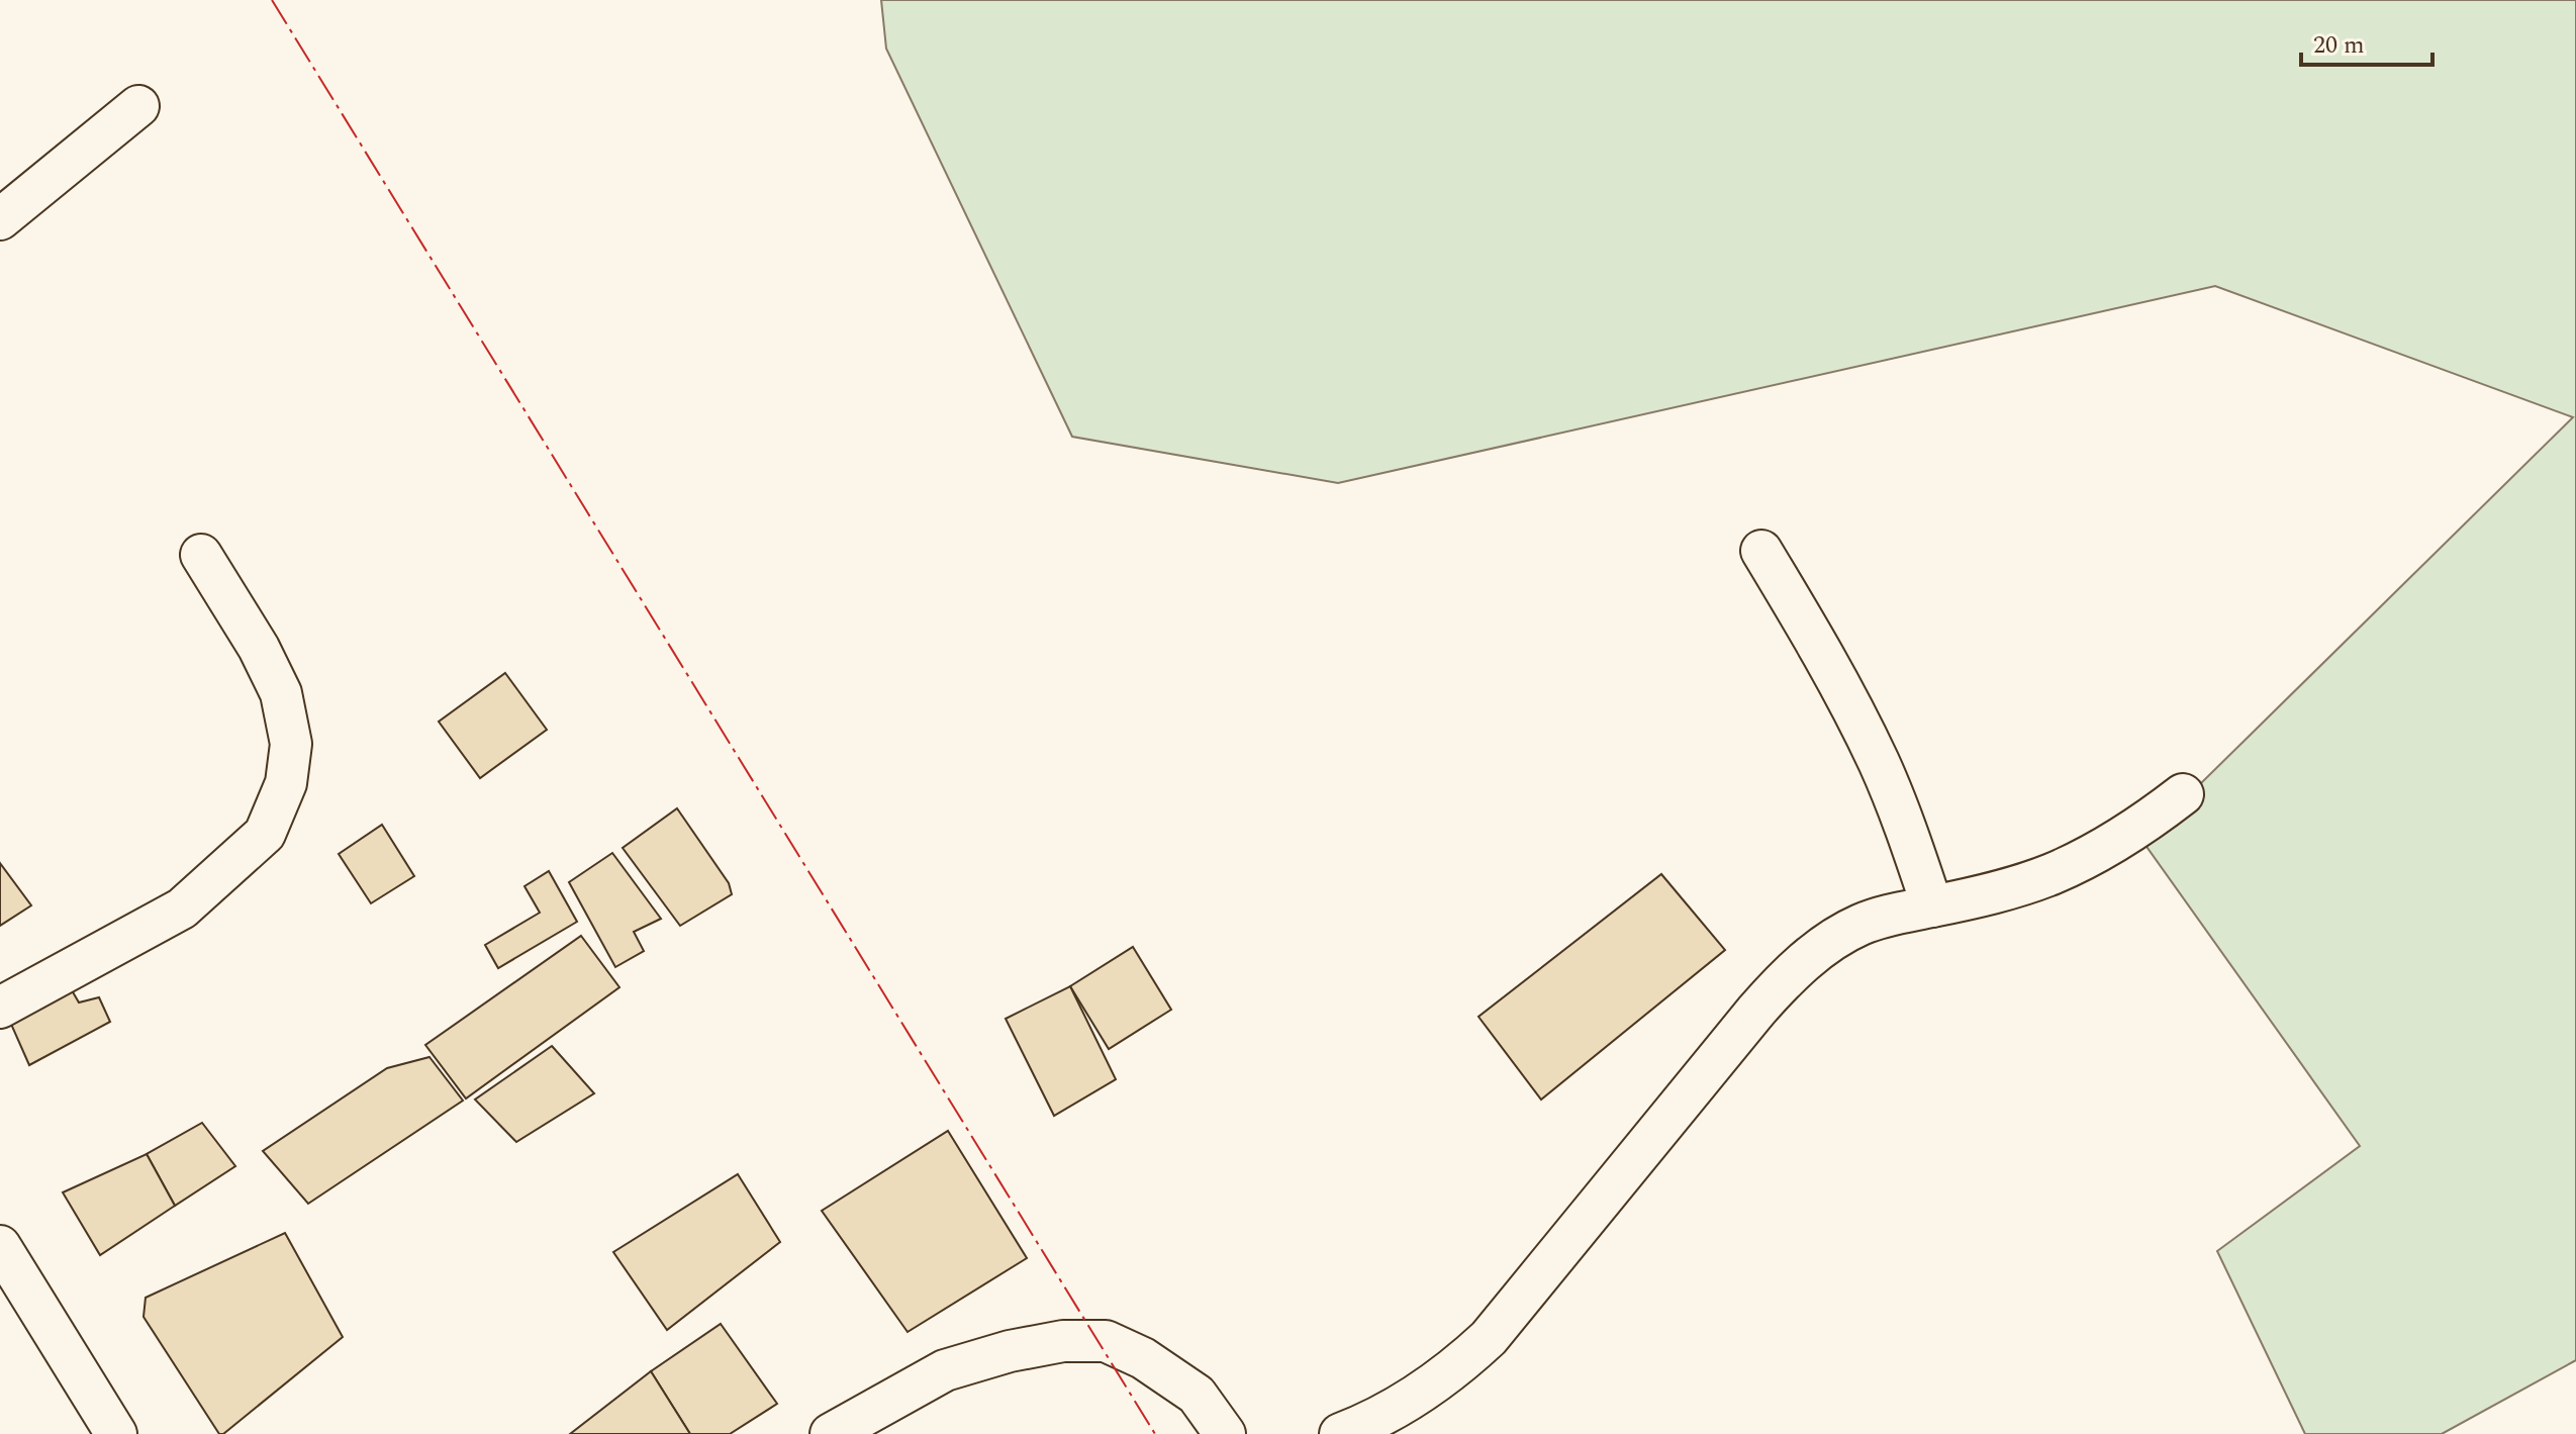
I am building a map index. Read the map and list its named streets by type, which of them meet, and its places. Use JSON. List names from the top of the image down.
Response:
{
  "scale_bar": "20 m"
}
